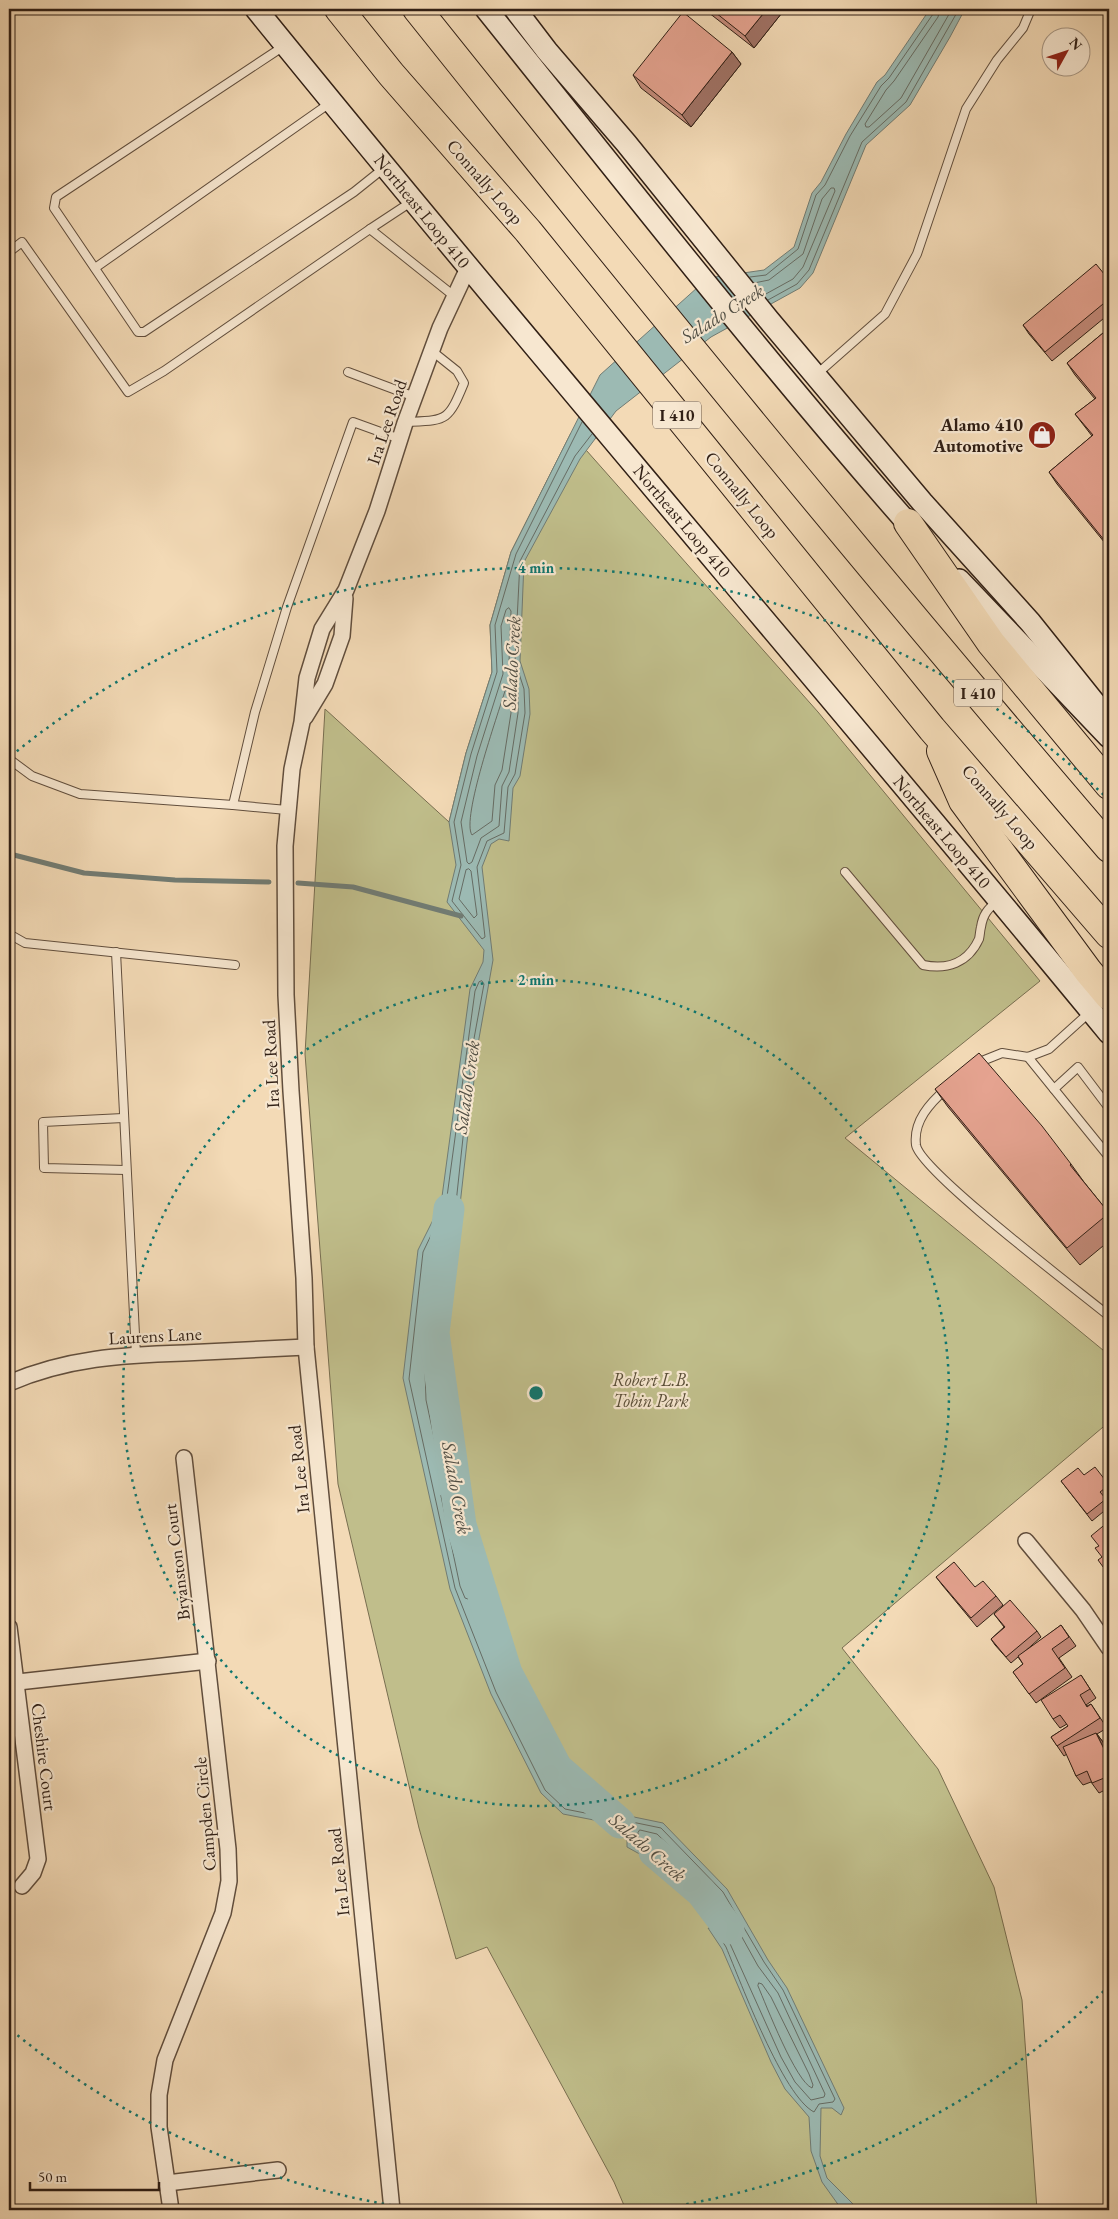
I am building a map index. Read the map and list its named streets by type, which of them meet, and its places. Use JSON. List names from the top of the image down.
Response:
{
  "streets": {
    "highway": ["Connally Loop", "I 410"],
    "main road": ["Northeast Loop 410"],
    "street": [
      "Ira Lee Road",
      "Laurens Lane",
      "Bryanston Court",
      "Cheshire Court",
      "Campden Circle"
    ]
  },
  "crossings": [
    ["Northeast Loop 410", "Ira Lee Road"],
    ["Ira Lee Road", "Laurens Lane"],
    ["Bryanston Court", "Campden Circle"]
  ],
  "water": ["Salado Creek"],
  "parks": ["Robert L.B. Tobin Park"],
  "places": {
    "shop": ["Alamo 410 Automotive"]
  },
  "scale_bar": "50 m",
  "north": "top right",
  "rings": ["4 min", "2 min"]
}
